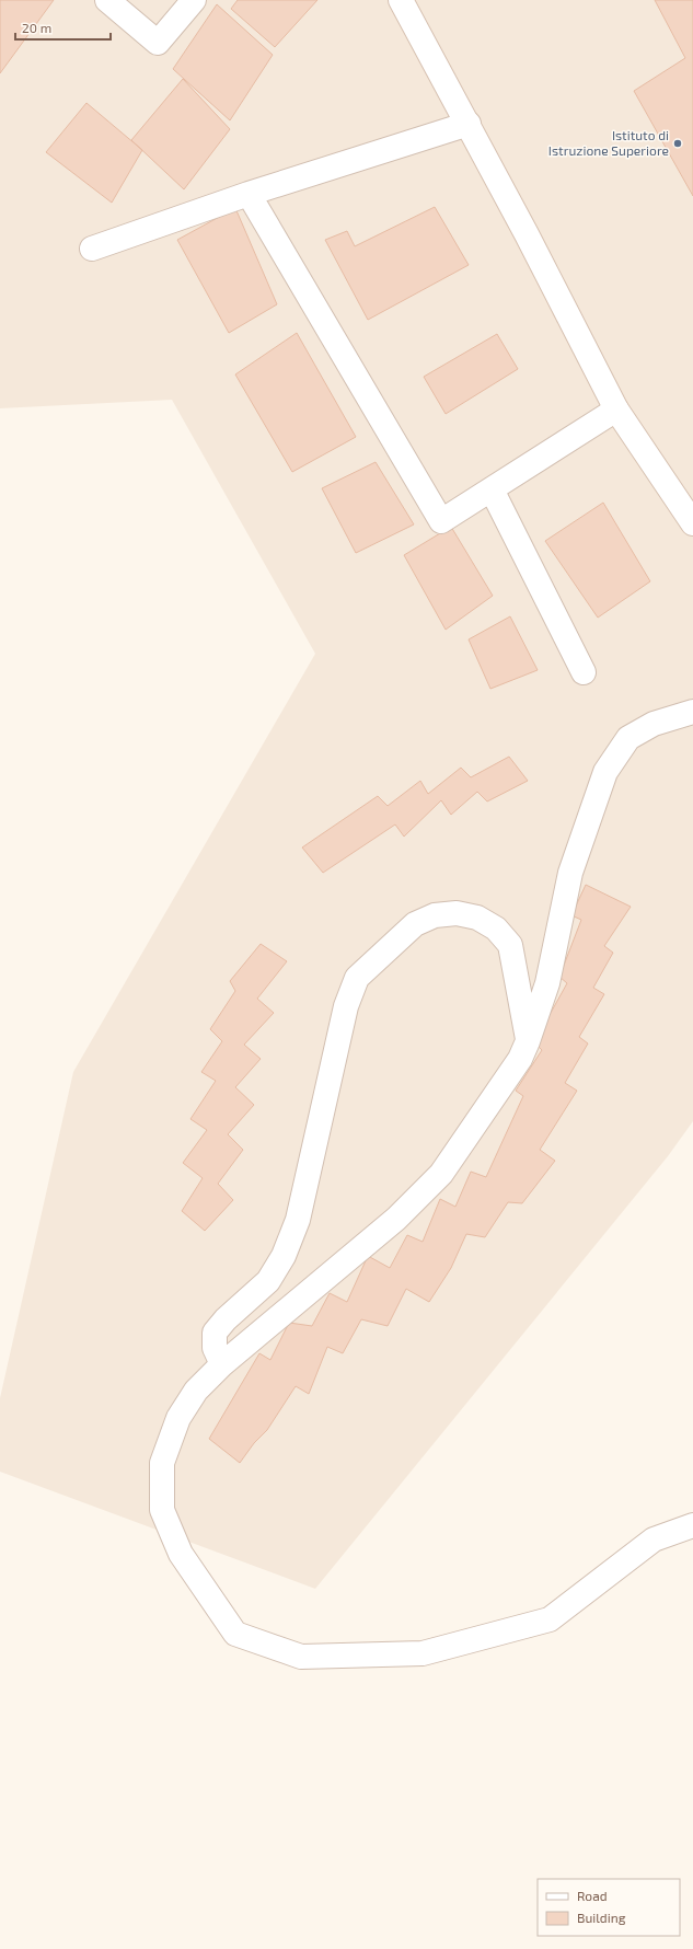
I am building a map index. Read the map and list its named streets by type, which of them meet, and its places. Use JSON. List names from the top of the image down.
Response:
{
  "places": ["Istituto di Istruzione Superiore"],
  "legend": ["Road", "Building"],
  "scale_bar": "20 m"
}
